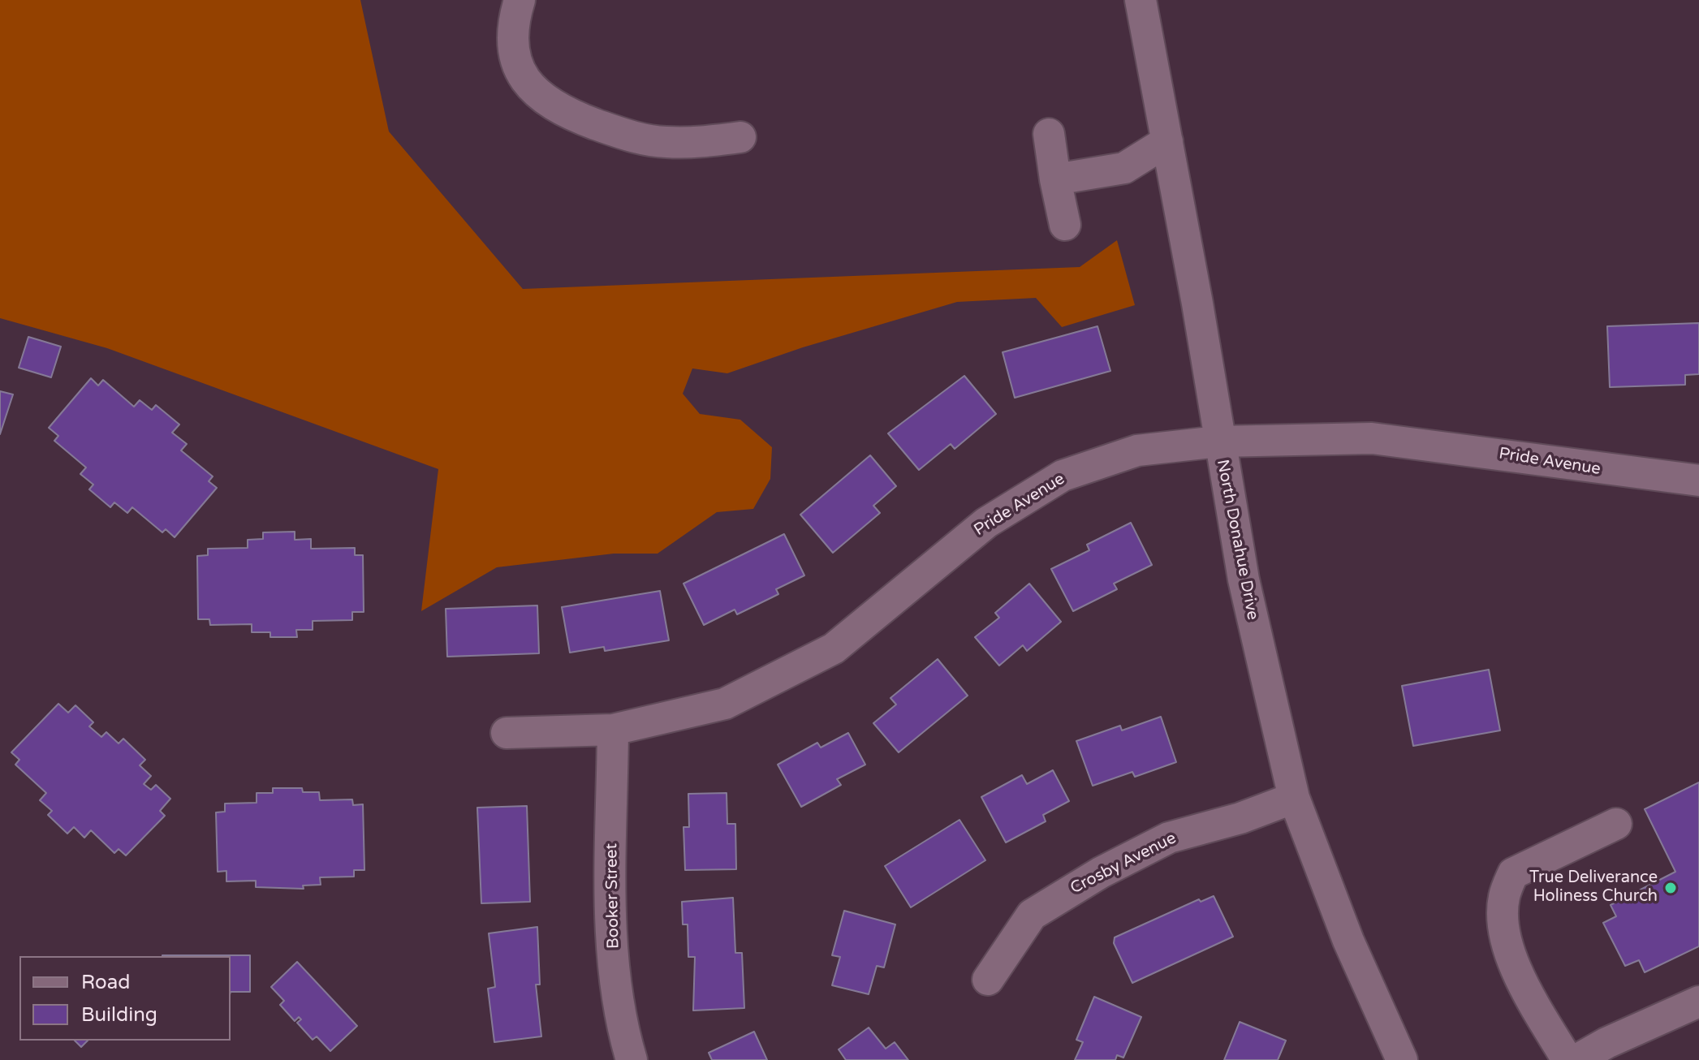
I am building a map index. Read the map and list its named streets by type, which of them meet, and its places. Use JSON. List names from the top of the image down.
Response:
{
  "streets": {
    "street": [
      "Pride Avenue",
      "North Donahue Drive",
      "Crosby Avenue",
      "Booker Street"
    ]
  },
  "crossings": [
    ["Pride Avenue", "North Donahue Drive"],
    ["Pride Avenue", "Booker Street"],
    ["North Donahue Drive", "Crosby Avenue"]
  ],
  "places": ["True Deliverance Holiness Church"],
  "legend": ["Road", "Building"]
}
